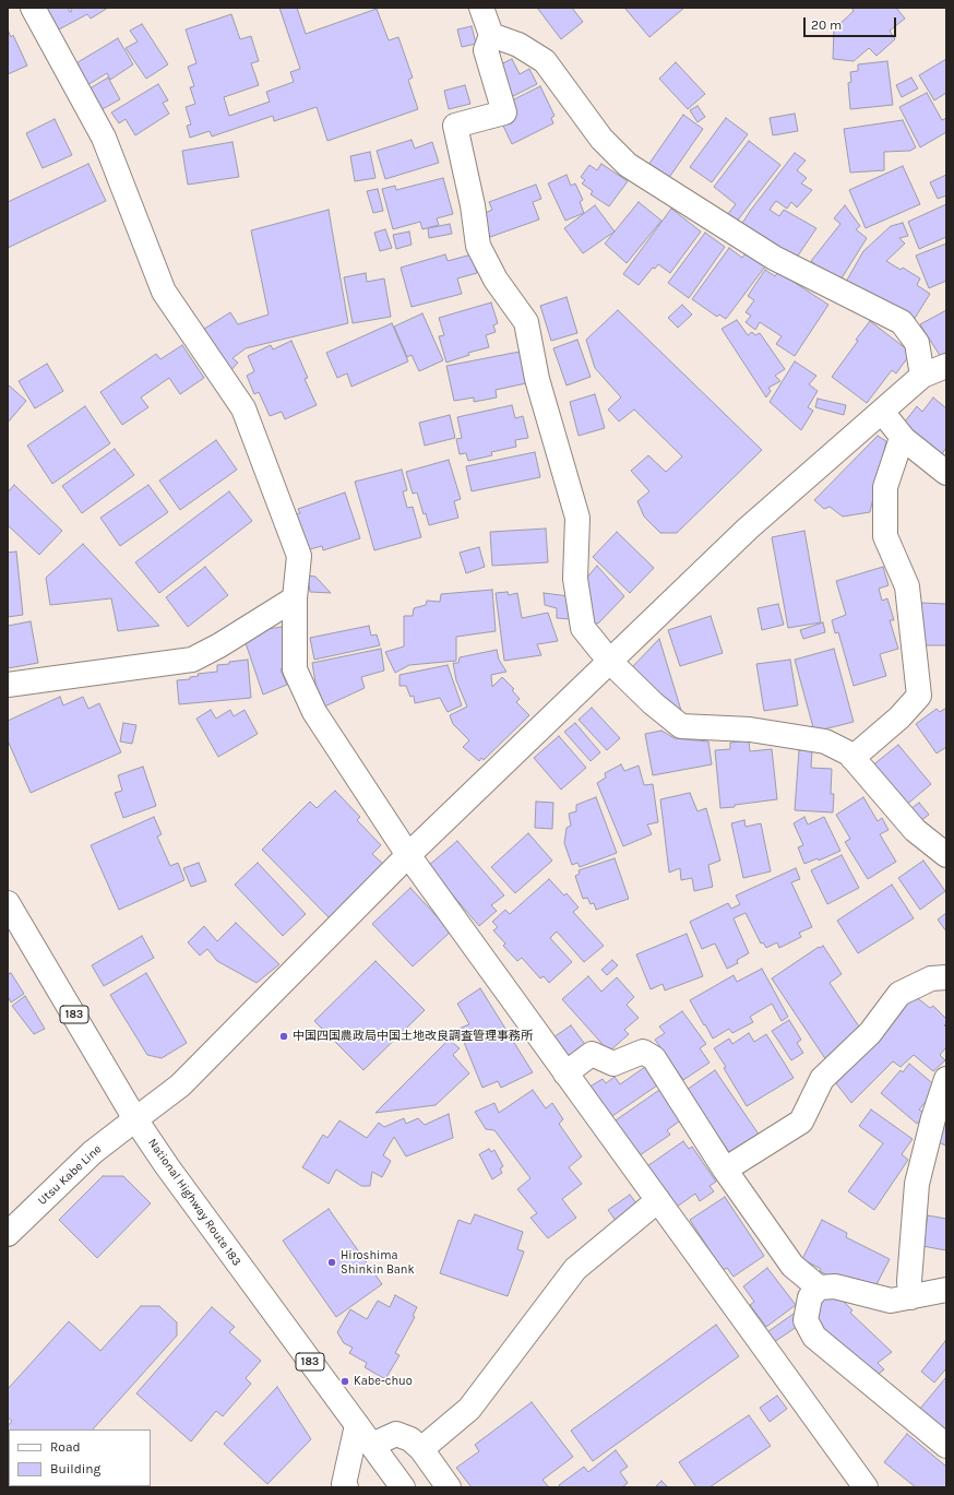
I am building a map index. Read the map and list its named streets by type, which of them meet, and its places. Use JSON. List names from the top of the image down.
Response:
{
  "streets": {
    "main road": ["183", "Utsu Kabe Line", "National Highway Route 183"]
  },
  "crossings": [
    ["Utsu Kabe Line", "National Highway Route 183"]
  ],
  "places": ["中国四国農政局中国土地改良調査管理事務所", "Hiroshima Shinkin Bank", "Kabe-chuo"],
  "legend": ["Road", "Building"],
  "scale_bar": "20 m"
}
